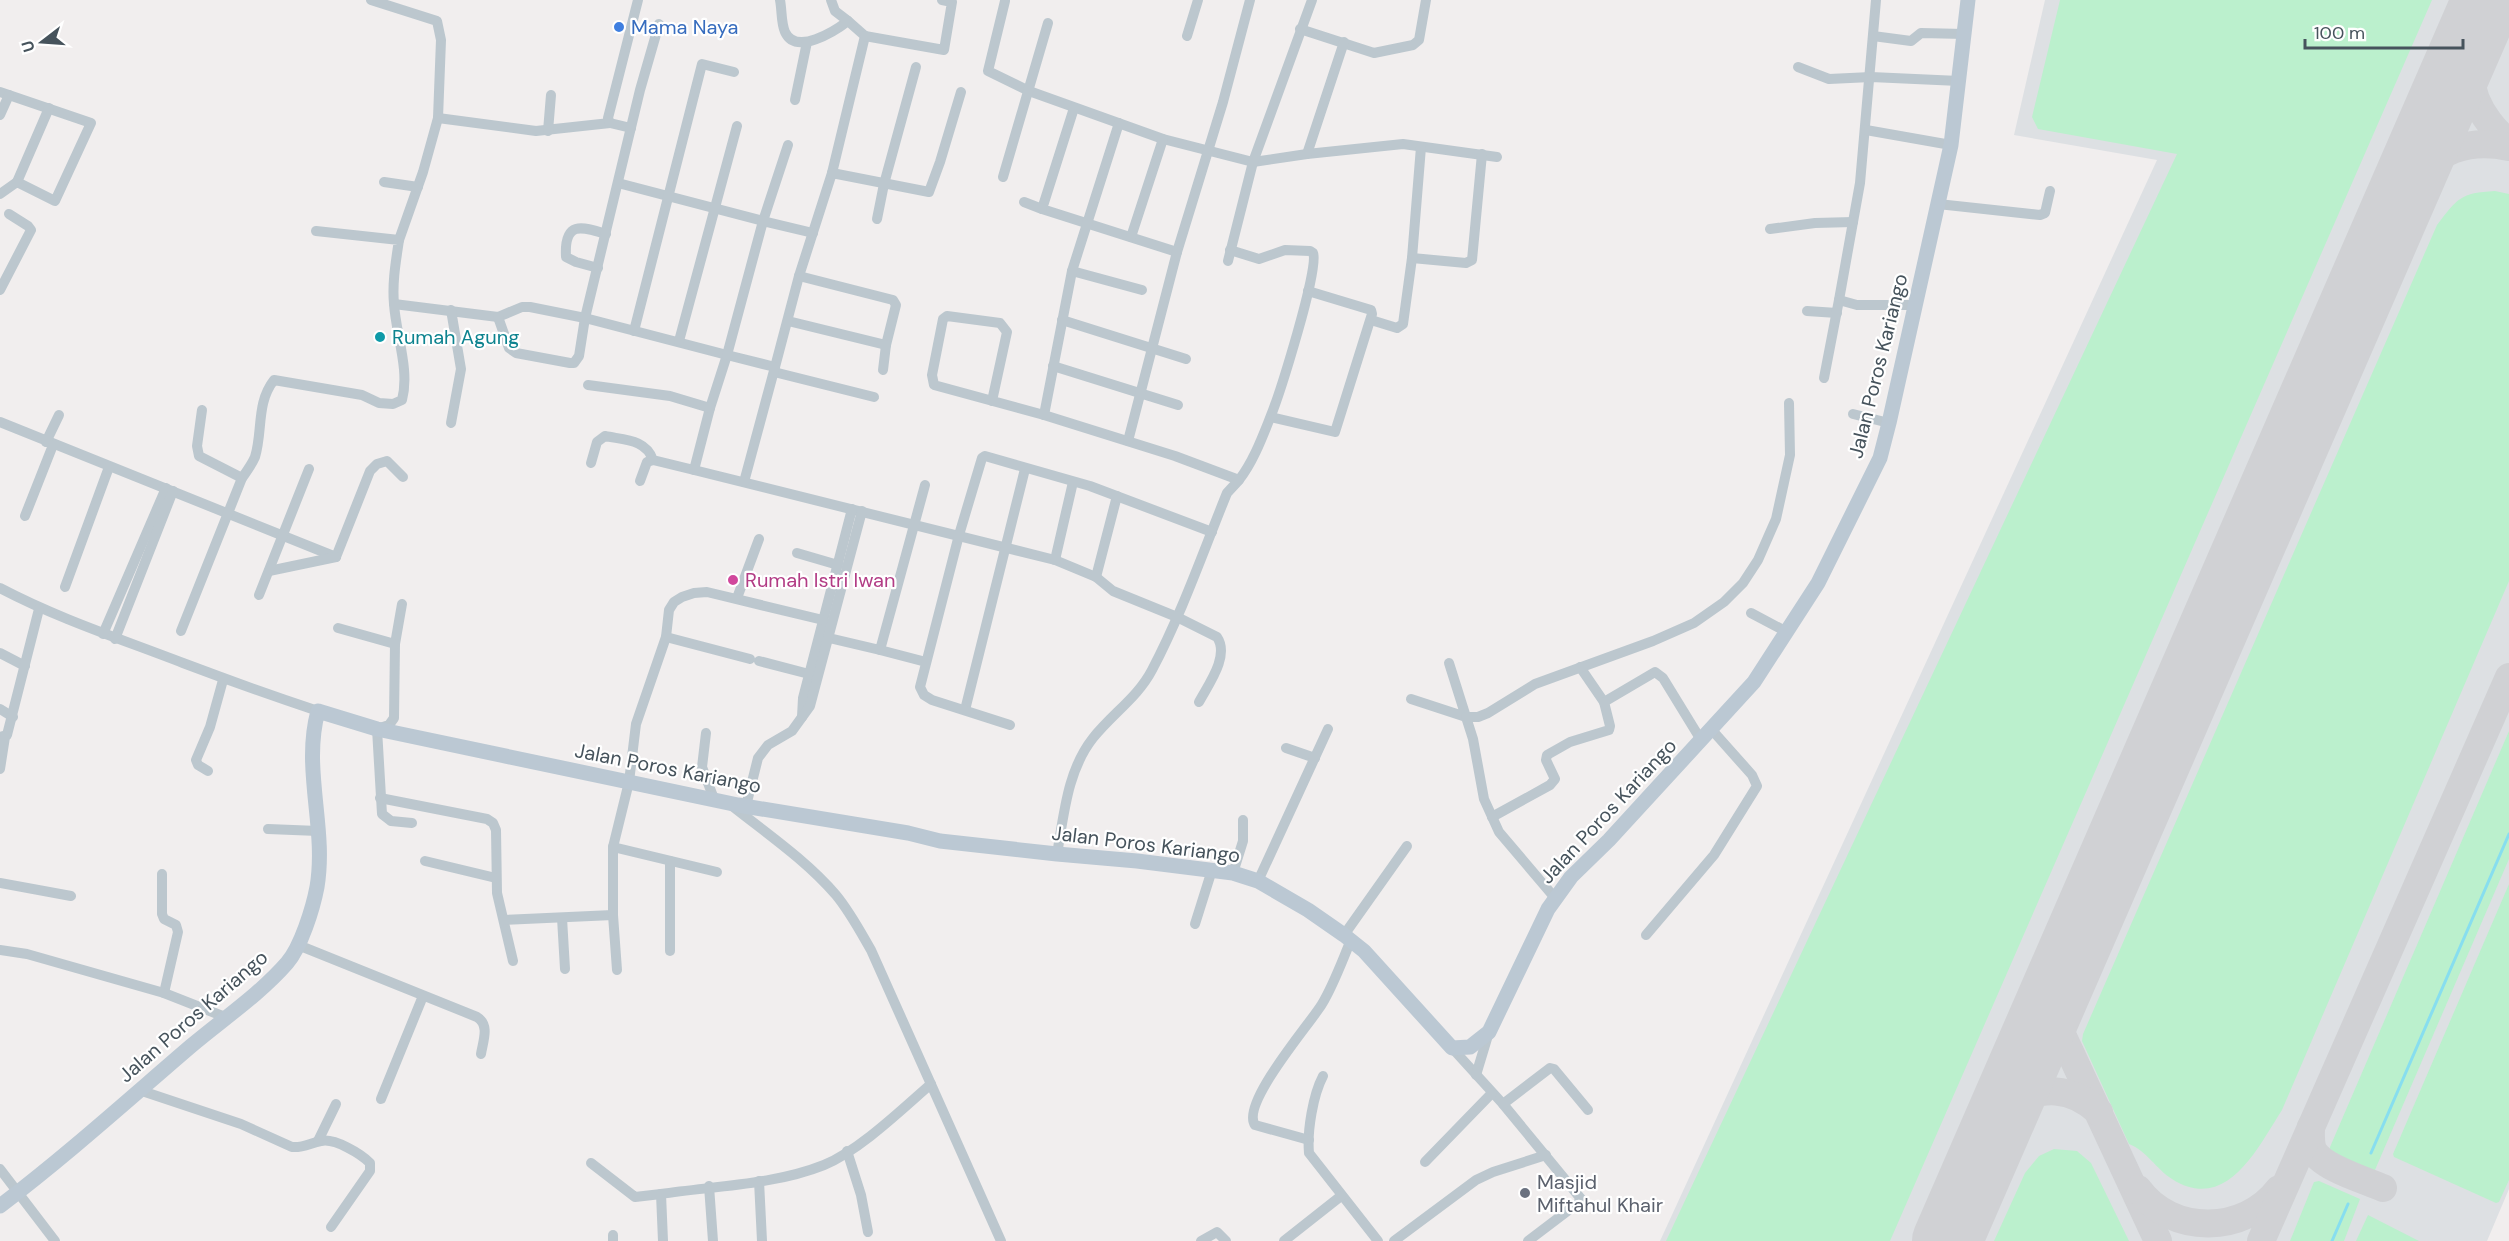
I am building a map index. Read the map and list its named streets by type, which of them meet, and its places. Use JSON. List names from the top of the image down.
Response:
{
  "streets": {
    "main road": ["Jalan Poros Kariango"]
  },
  "places": [
    "Mama Naya",
    "Rumah Agung",
    "Rumah Istri Iwan",
    "Masjid Miftahul Khair"
  ],
  "scale_bar": "100 m",
  "north": "left"
}
